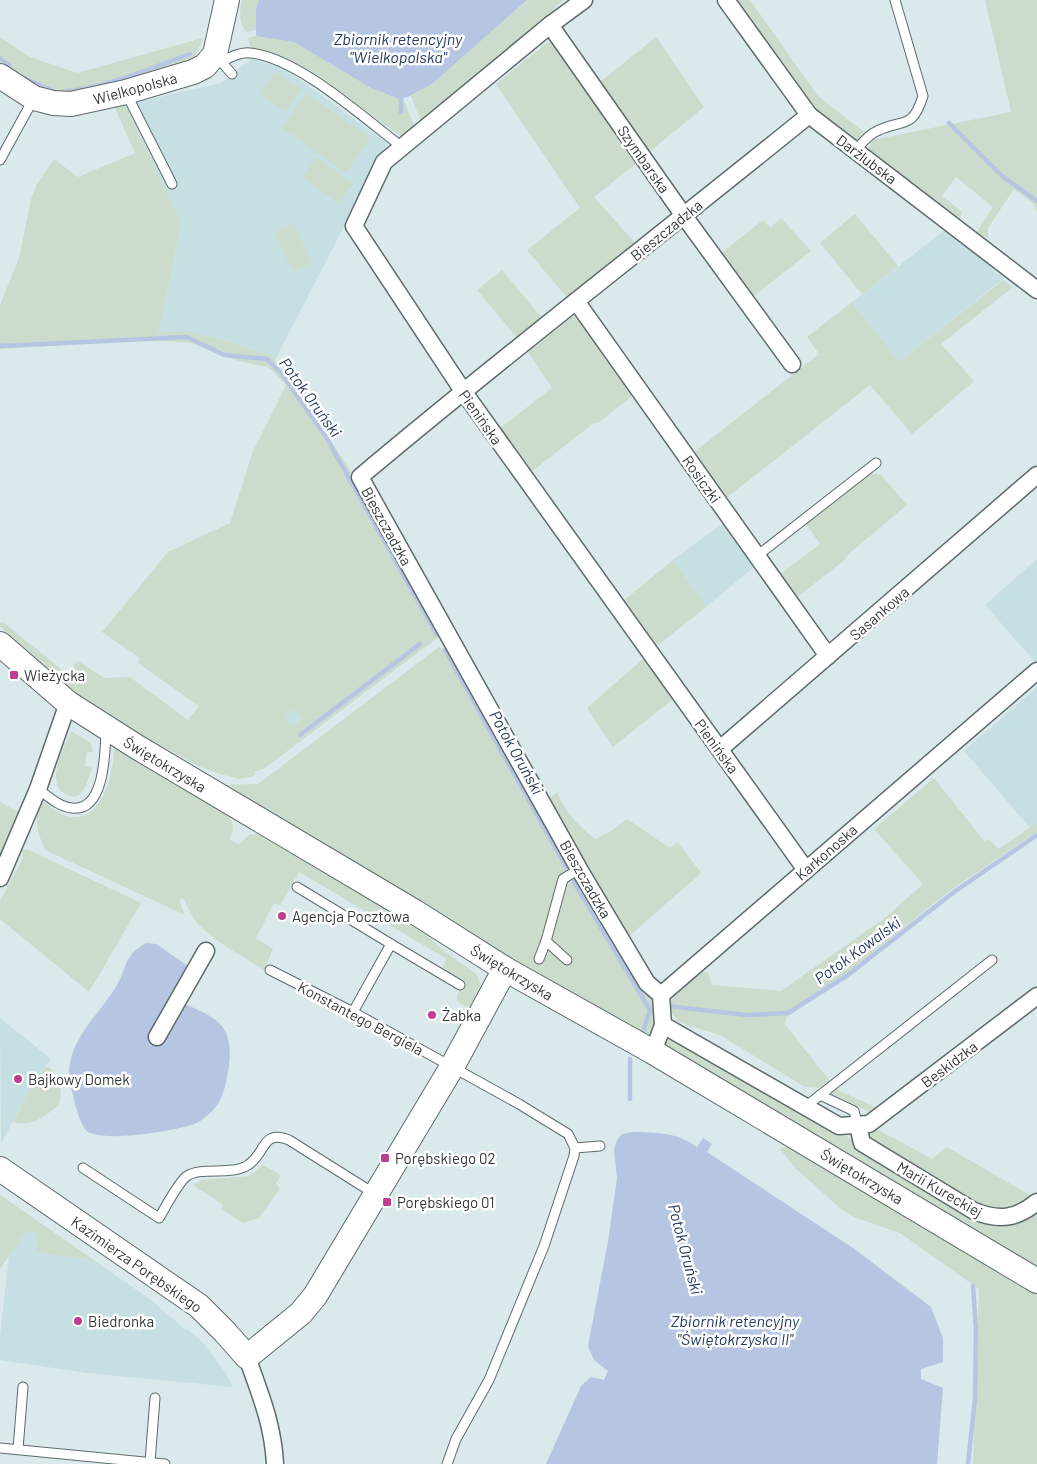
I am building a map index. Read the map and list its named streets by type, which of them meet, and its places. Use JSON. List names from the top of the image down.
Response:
{
  "streets": {
    "main road": ["Wielkopolska", "Świętokrzyska", "Kazimierza Porębskiego"],
    "street": [
      "Szymbarska",
      "Darżlubska",
      "Bieszczadzka",
      "Pienińska",
      "Rosiczki",
      "Sasankowa",
      "Karkonoska",
      "Beskidzka",
      "Marii Kureckiej"
    ],
    "lane": ["Konstantego Bergiela"]
  },
  "crossings": [
    ["Szymbarska", "Bieszczadzka"],
    ["Szymbarska", "Pienińska"],
    ["Darżlubska", "Bieszczadzka"],
    ["Bieszczadzka", "Pienińska"],
    ["Bieszczadzka", "Rosiczki"],
    ["Bieszczadzka", "Karkonoska"],
    ["Pienińska", "Sasankowa"],
    ["Pienińska", "Karkonoska"],
    ["Rosiczki", "Sasankowa"],
    ["Świętokrzyska", "Beskidzka"],
    ["Świętokrzyska", "Marii Kureckiej"],
    ["Beskidzka", "Marii Kureckiej"]
  ],
  "water": [
    "Zbiornik retencyjny \"Wielkopolska\"",
    "Potok Oruński",
    "Potok Kowalski",
    "Zbiornik retencyjny \"Świętokrzyska II\""
  ],
  "places": {
    "transit": ["Wieżycka", "Porębskiego 02", "Porębskiego 01"],
    "other": [
      "Agencja Pocztowa",
      "Żabka",
      "Bajkowy Domek",
      "Biedronka"
    ]
  }
}
